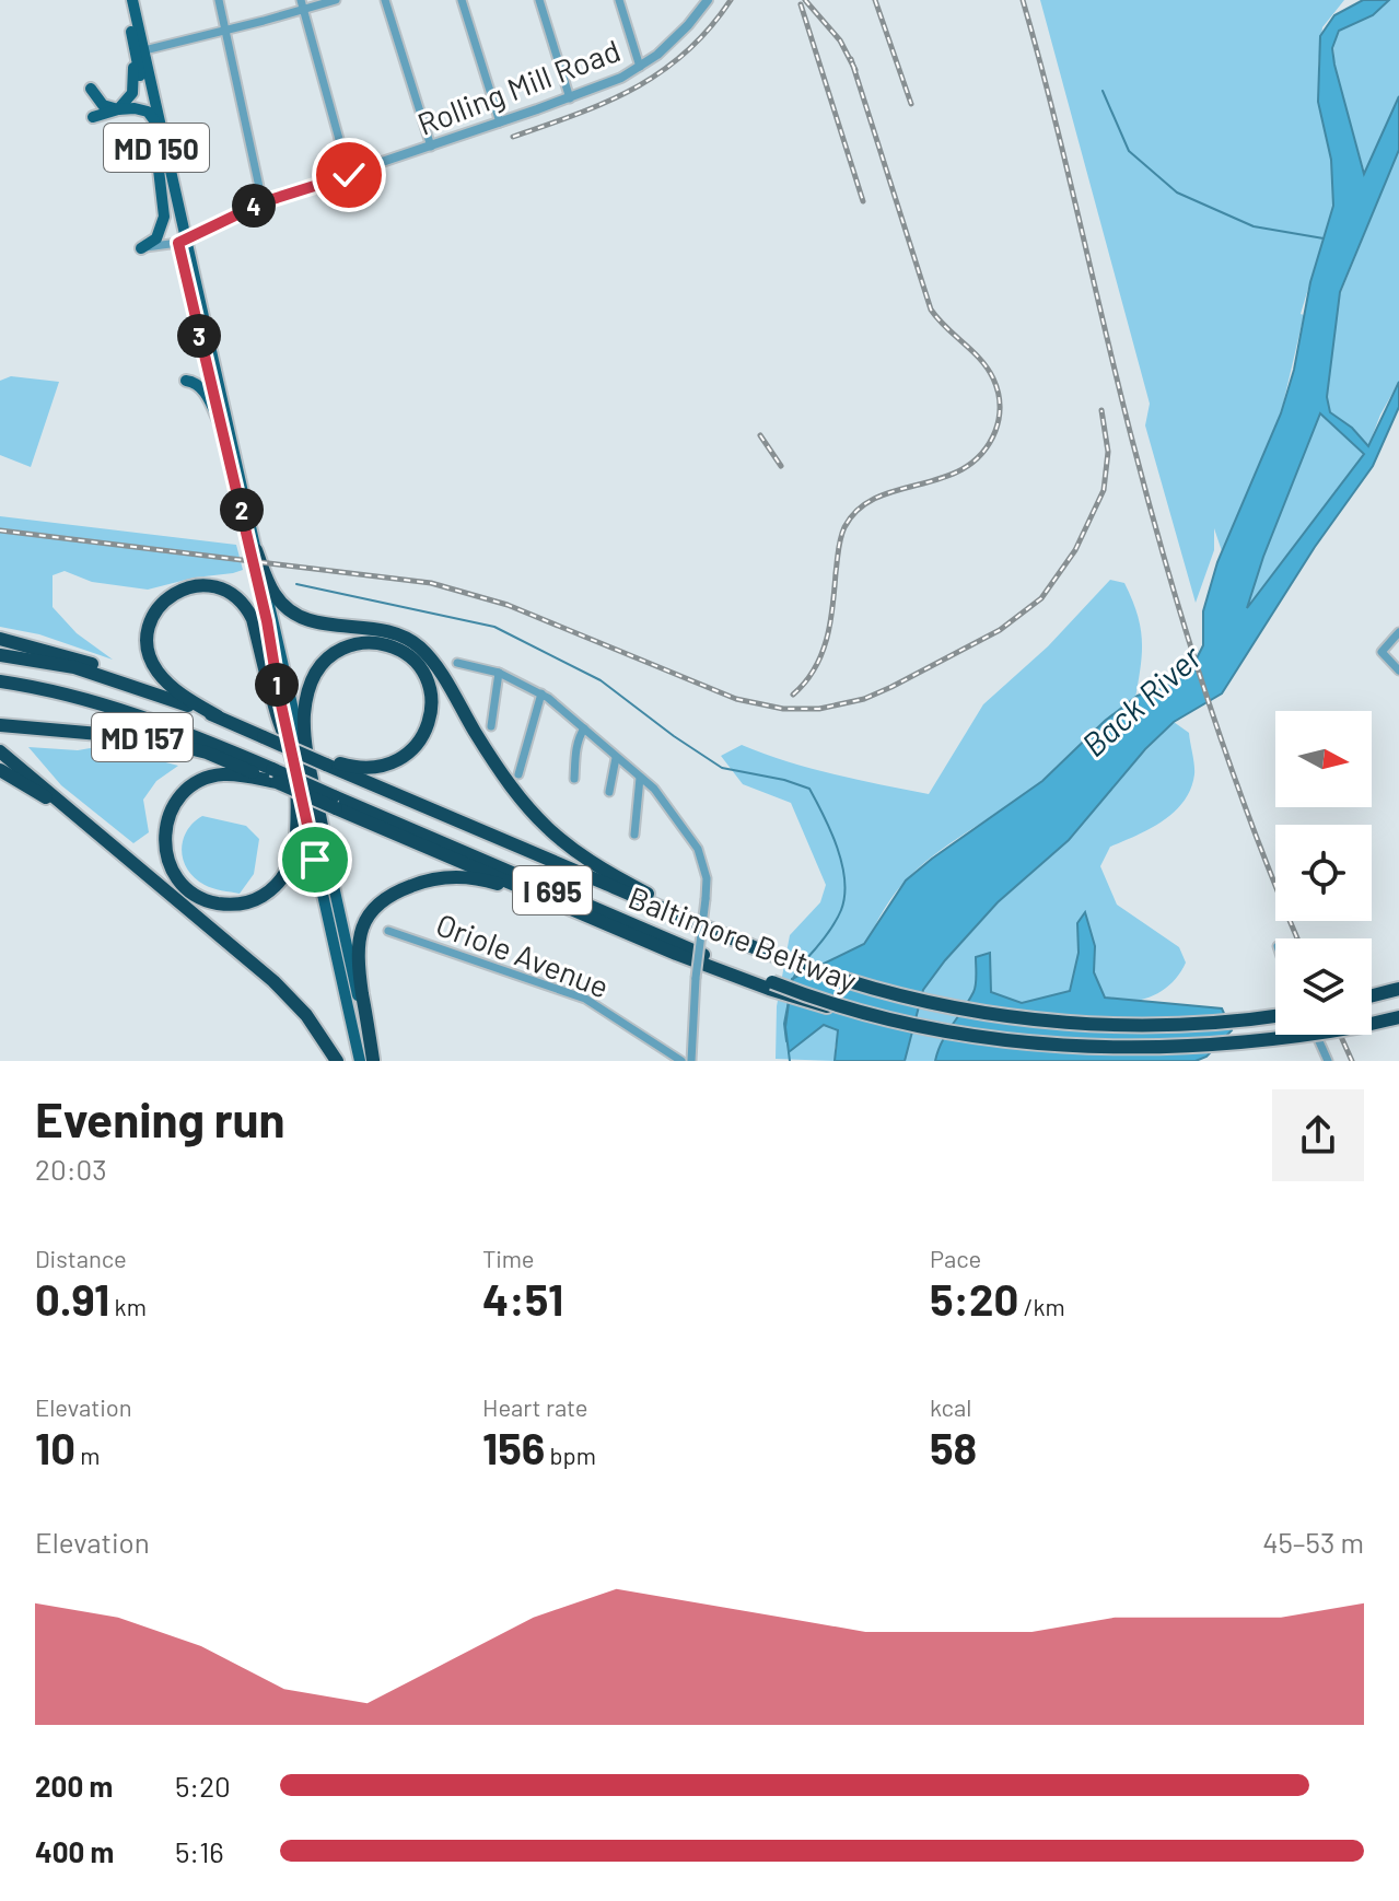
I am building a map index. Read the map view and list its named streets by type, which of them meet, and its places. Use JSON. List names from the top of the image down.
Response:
{
  "streets": {
    "highway": ["MD 157", "I 695", "Baltimore Beltway"],
    "main road": ["MD 150"],
    "street": ["Rolling Mill Road", "Oriole Avenue"]
  },
  "crossings": [
    ["Rolling Mill Road", "MD 150"],
    ["MD 157", "Baltimore Beltway"]
  ],
  "water": ["Back River"],
  "north": "right",
  "page": {
    "pins": [
      "4",
      "3",
      "2",
      "1"
    ],
    "heading": ["Evening run", "20:03"],
    "stats": [
      ["Distance", "0.91 km"],
      ["Time", "4:51"],
      ["Pace", "5:20 /km"],
      ["Elevation", "10 m"],
      ["Heart rate", "156 bpm"],
      ["kcal", "58"]
    ],
    "chart": ["Elevation", "45–53 m"],
    "list": [
      {
        "name": "200 m",
        "note": "5:20"
      },
      {
        "name": "400 m",
        "note": "5:16"
      }
    ]
  }
}
